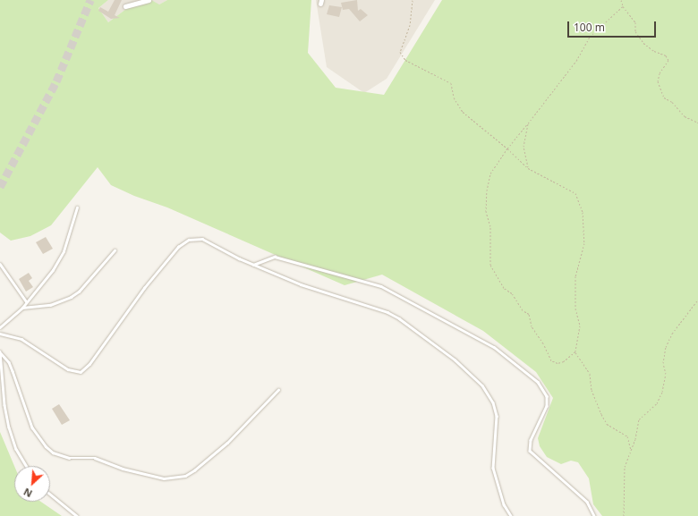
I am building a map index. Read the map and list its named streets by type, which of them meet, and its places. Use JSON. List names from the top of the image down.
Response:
{
  "scale_bar": "100 m",
  "north": "bottom left"
}
